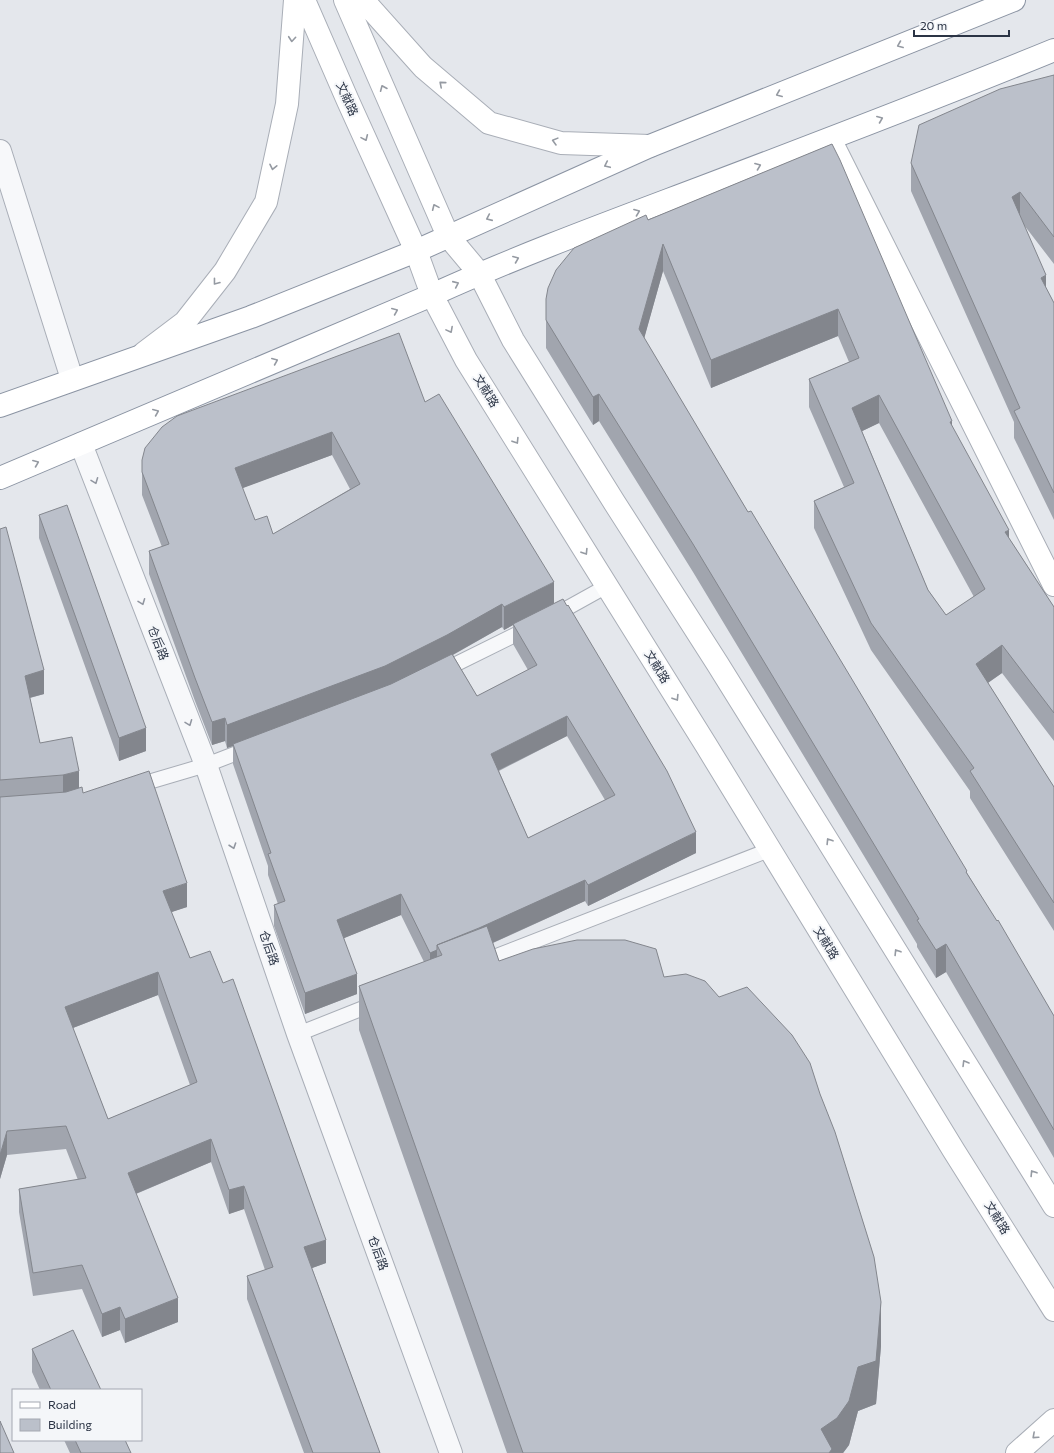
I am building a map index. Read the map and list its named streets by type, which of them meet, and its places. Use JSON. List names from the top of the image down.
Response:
{
  "streets": {
    "main road": ["文献路"],
    "street": ["仓后路"]
  },
  "one_way": ["仓后路"],
  "legend": ["Road", "Building"],
  "scale_bar": "20 m"
}
